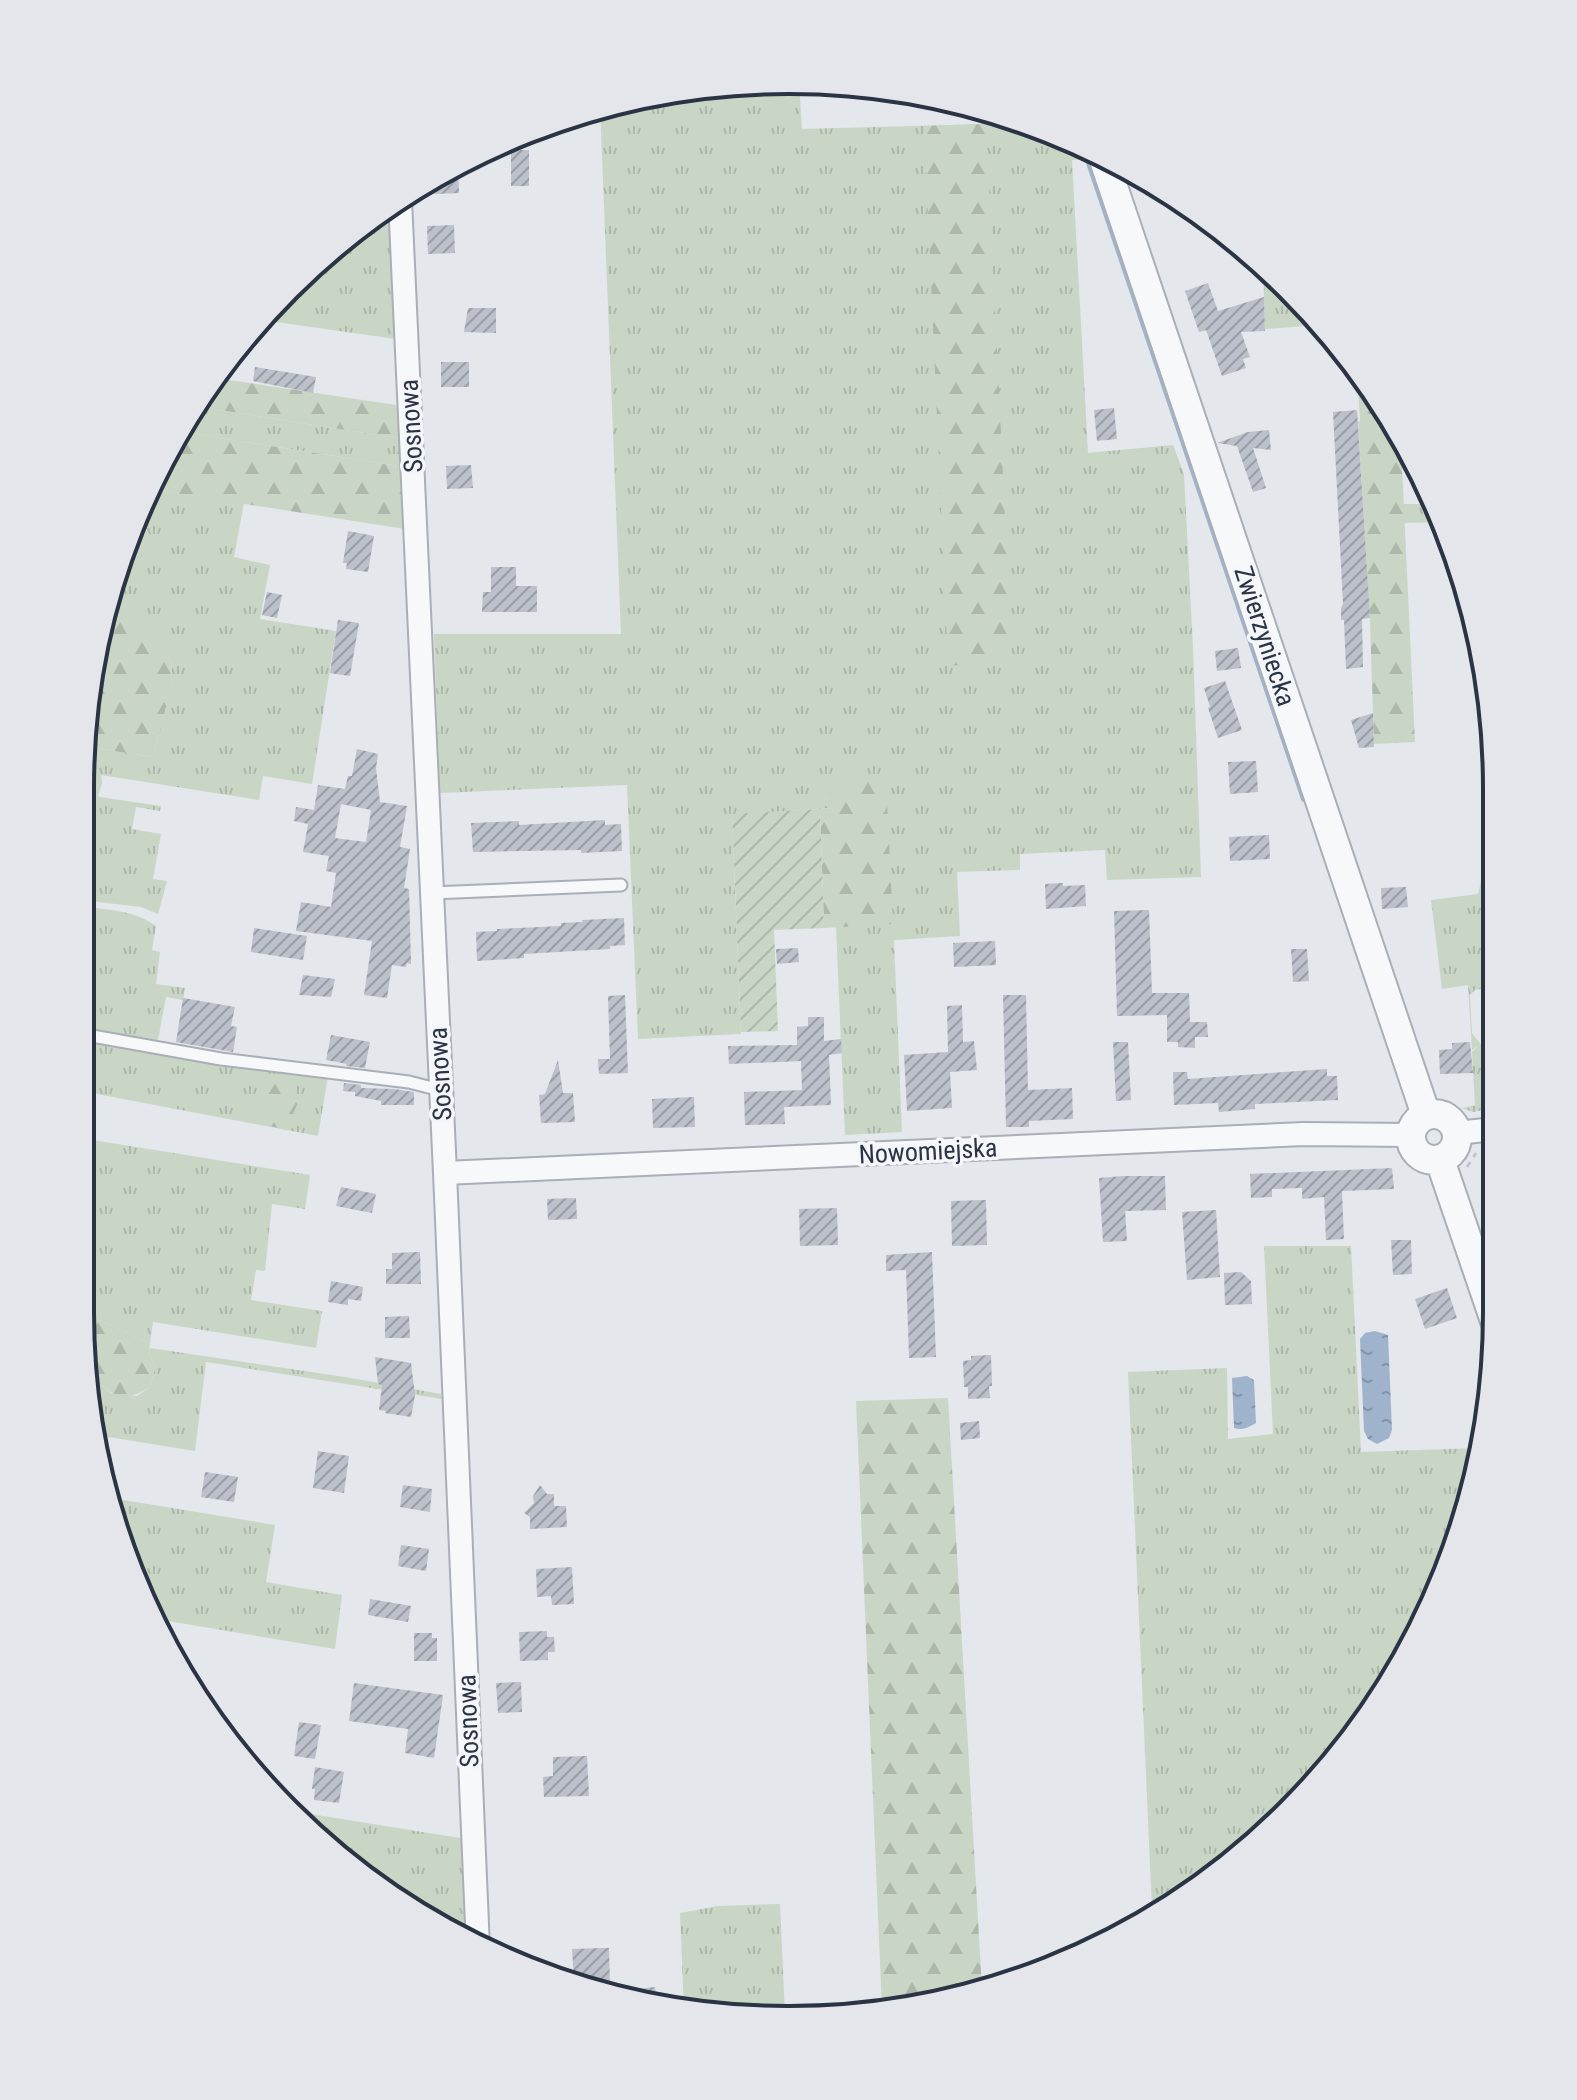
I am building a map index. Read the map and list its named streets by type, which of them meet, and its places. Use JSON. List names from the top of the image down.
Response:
{
  "streets": {
    "street": ["Sosnowa", "Zwierzyniecka", "Nowomiejska"]
  },
  "crossings": [
    ["Sosnowa", "Nowomiejska"],
    ["Zwierzyniecka", "Nowomiejska"]
  ]
}
